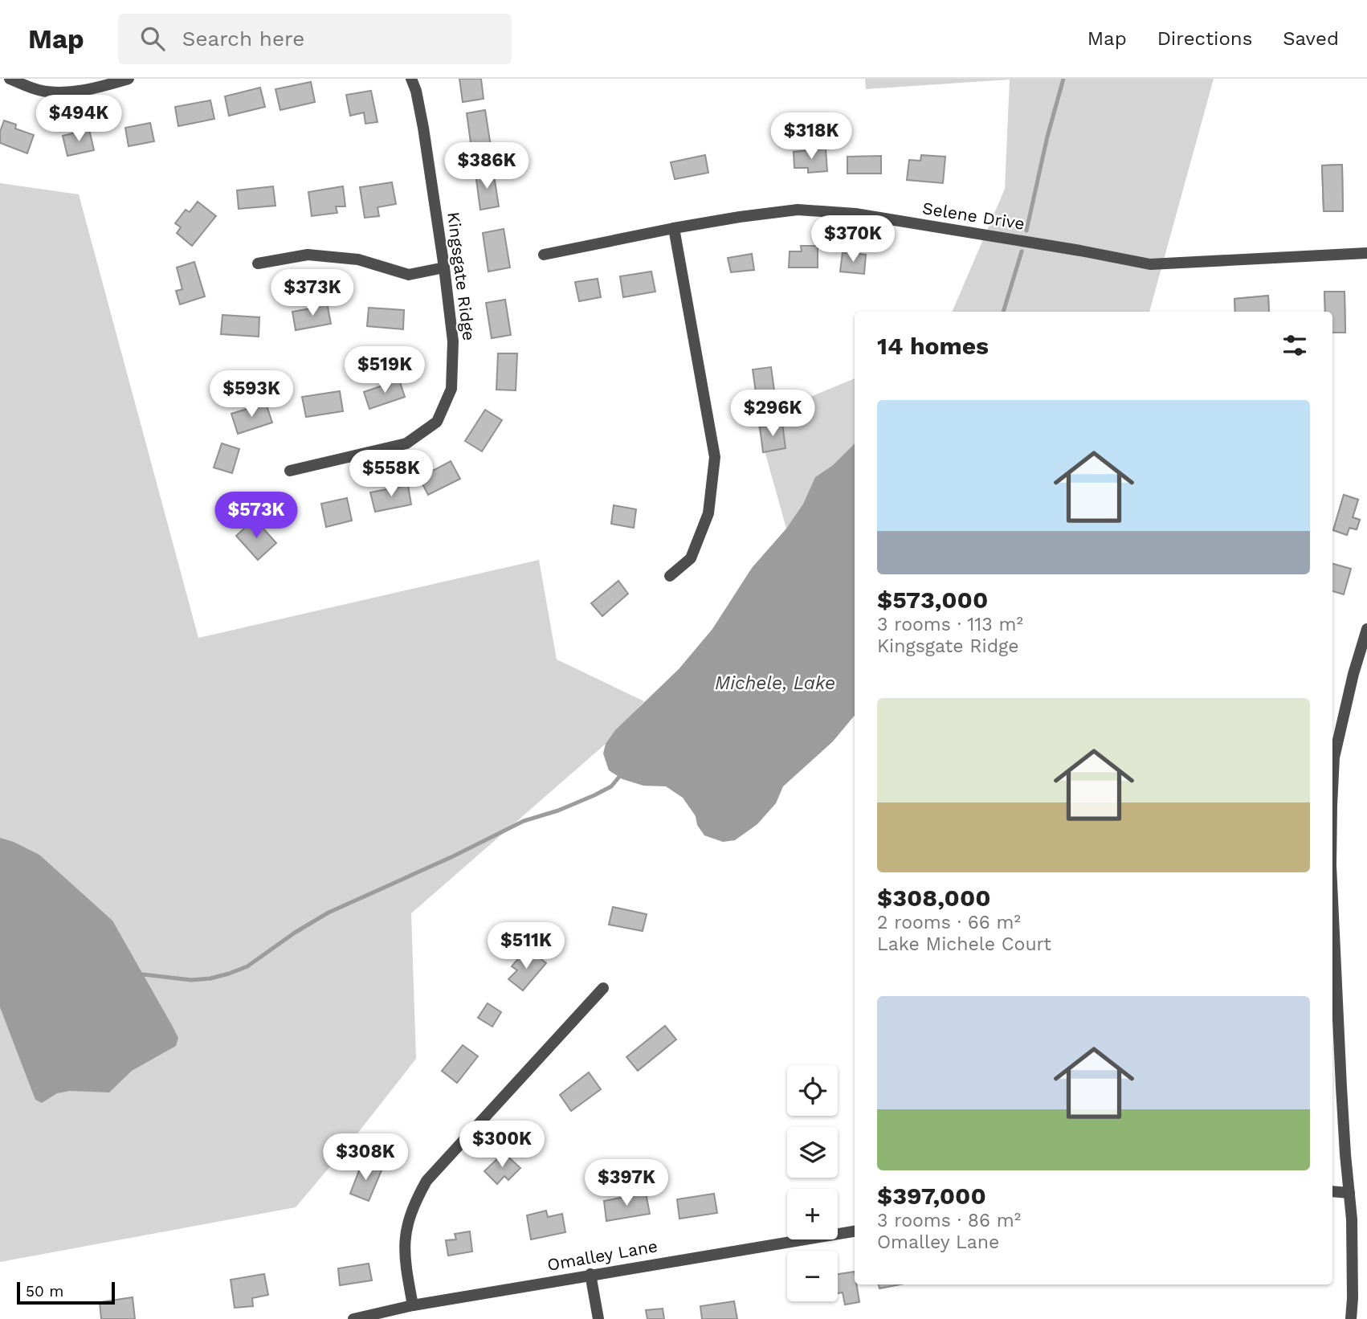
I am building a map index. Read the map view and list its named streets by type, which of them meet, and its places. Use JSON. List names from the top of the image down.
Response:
{
  "streets": {
    "street": ["Selene Drive", "Kingsgate Ridge", "Omalley Lane"]
  },
  "water": ["Michele, Lake"],
  "scale_bar": "50 m",
  "page": {
    "header": "Map",
    "search": "Search here",
    "nav": ["Map", "Directions", "Saved"],
    "price": [
      "$494K",
      "$318K",
      "$386K",
      "$370K",
      "$373K",
      "$519K",
      "$593K",
      "$296K",
      "$558K",
      "$573K",
      "$511K",
      "$300K",
      "$308K",
      "$397K"
    ],
    "heading": "14 homes",
    "list": [
      {
        "name": "$573,000",
        "note": "3 rooms · 113 m² · Kingsgate Ridge"
      },
      {
        "name": "$308,000",
        "note": "2 rooms · 66 m² · Lake Michele Court"
      },
      {
        "name": "$397,000",
        "note": "3 rooms · 86 m² · Omalley Lane"
      }
    ],
    "map_buttons": ["+", "−"],
    "scale": "50 m"
  }
}
